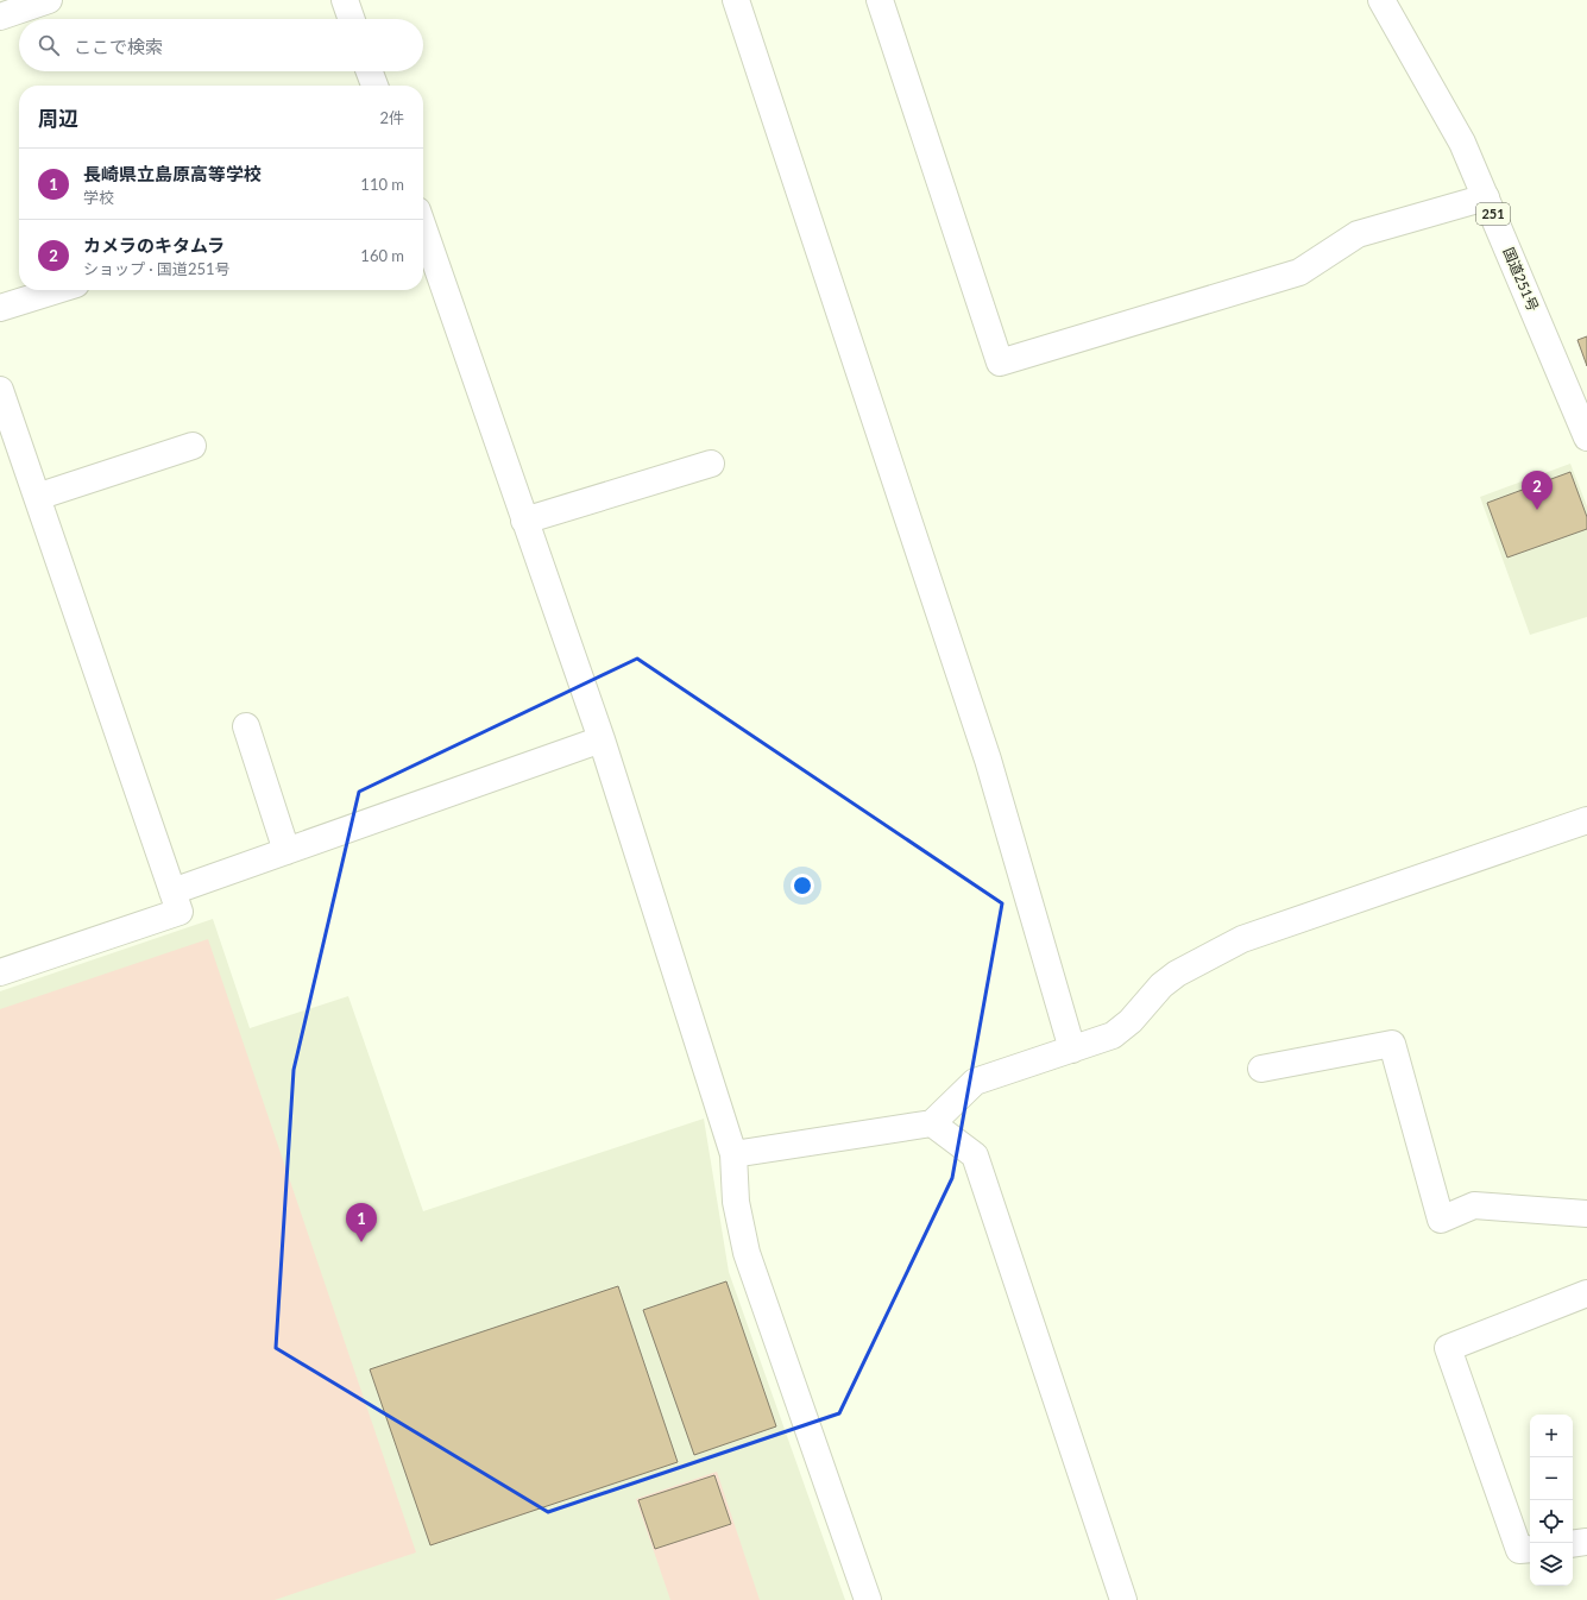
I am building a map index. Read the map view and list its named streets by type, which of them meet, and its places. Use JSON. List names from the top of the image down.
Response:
{
  "streets": {
    "main road": ["251", "国道251号"]
  },
  "page": {
    "search": "ここで検索",
    "heading": ["周辺", "2件"],
    "list": [
      {
        "mark": "1",
        "name": "長崎県立島原高等学校",
        "note": "学校",
        "value": "110 m"
      },
      {
        "mark": "2",
        "name": "カメラのキタムラ",
        "note": "ショップ · 国道251号",
        "value": "160 m"
      }
    ],
    "pins": ["2", "1"],
    "map_buttons": ["+", "−"]
  }
}
